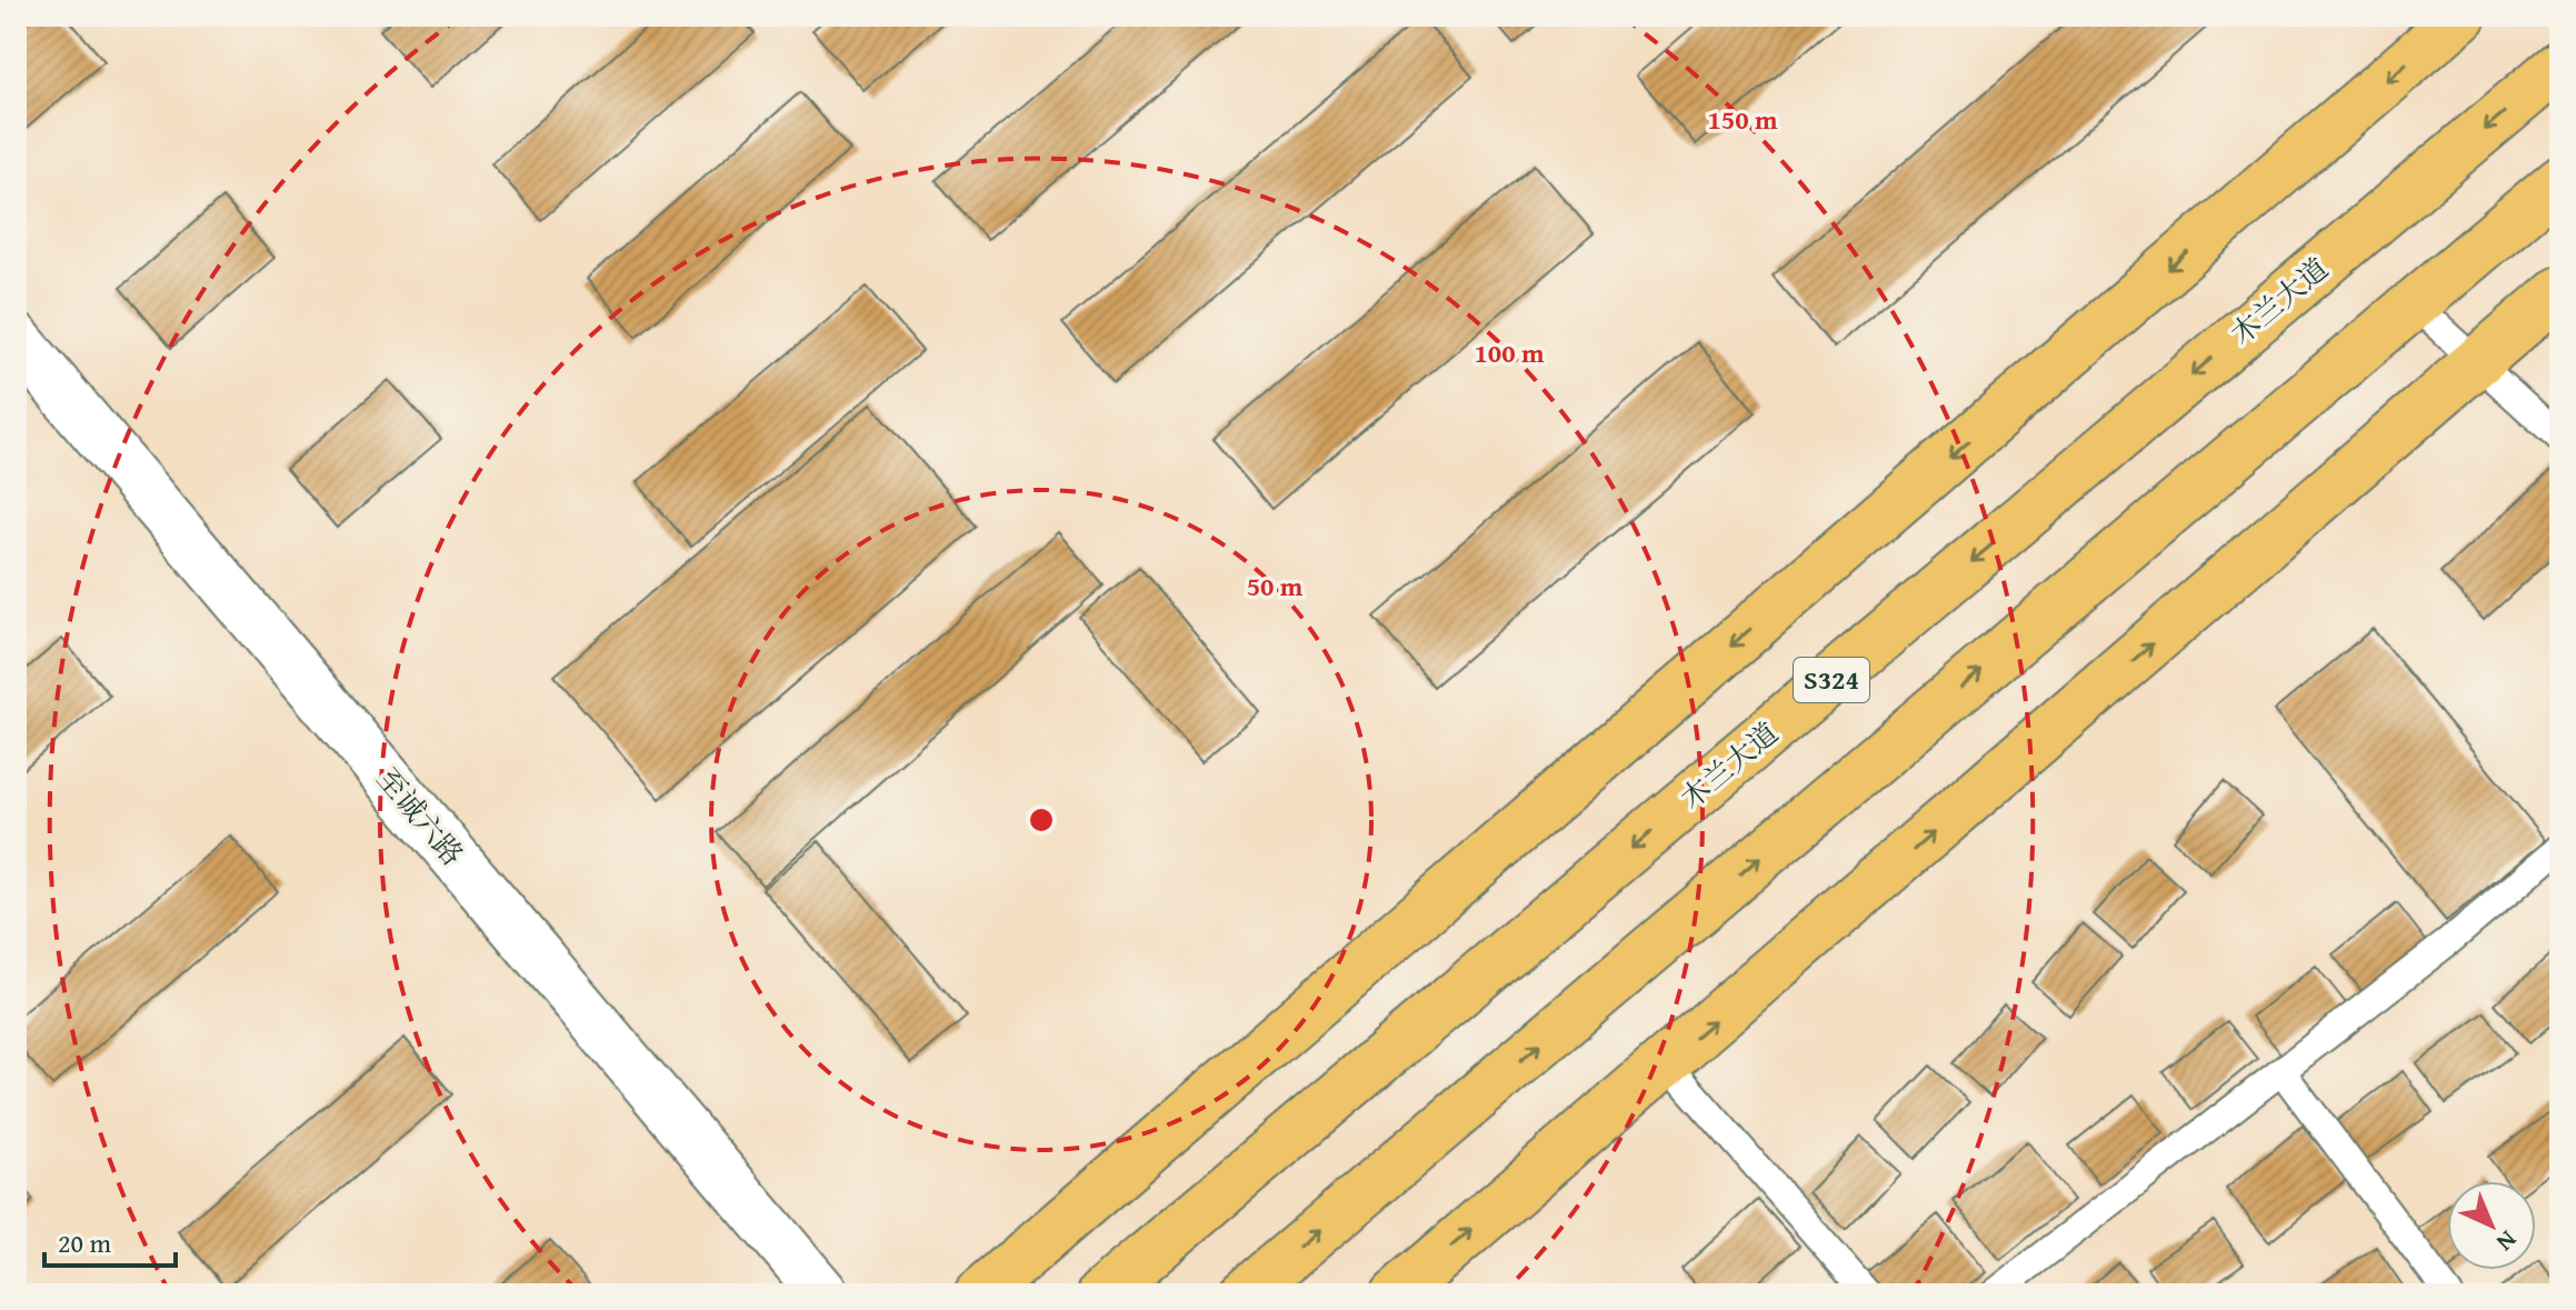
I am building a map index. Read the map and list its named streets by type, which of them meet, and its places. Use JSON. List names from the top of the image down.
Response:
{
  "streets": {
    "main road": ["木兰大道", "S324"],
    "street": ["至诚六路"]
  },
  "scale_bar": "20 m",
  "north": "bottom right",
  "rings": ["150 m", "100 m", "50 m"]
}
